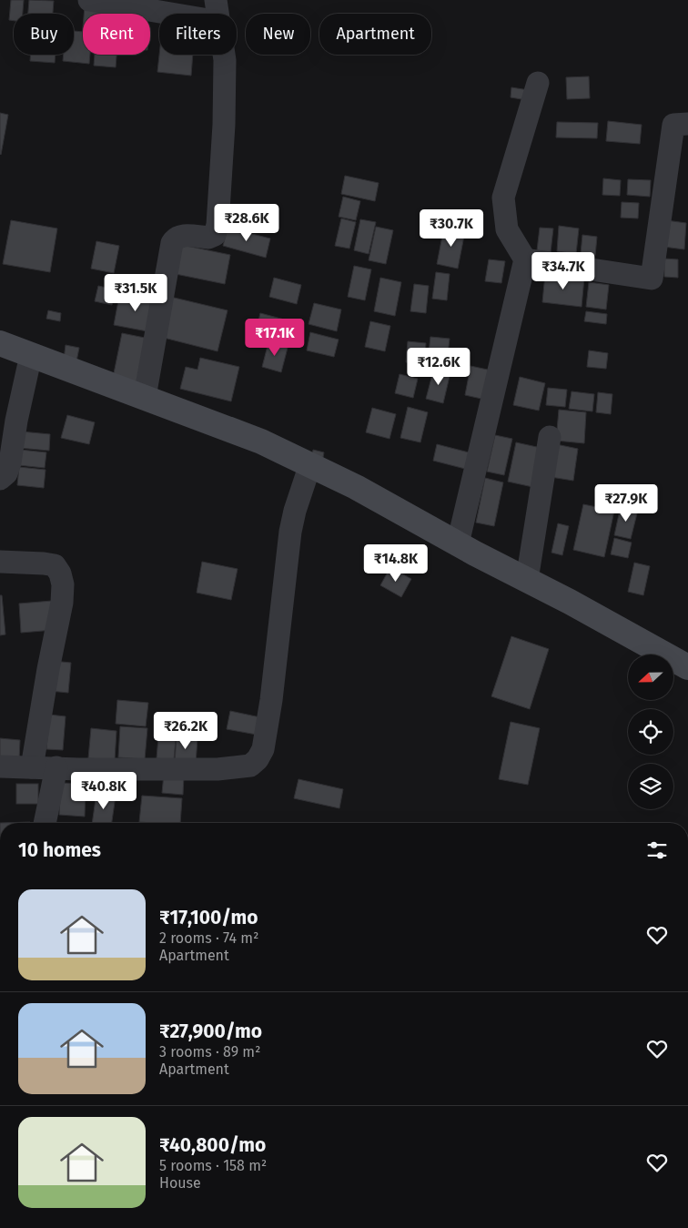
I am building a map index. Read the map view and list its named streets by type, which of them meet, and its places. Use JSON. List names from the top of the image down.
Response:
{
  "north": "left",
  "page": {
    "chip": [
      "Buy",
      "Rent",
      "Filters",
      "New",
      "Apartment"
    ],
    "price": [
      "₹28.6K",
      "₹30.7K",
      "₹34.7K",
      "₹31.5K",
      "₹17.1K",
      "₹12.6K",
      "₹27.9K",
      "₹14.8K",
      "₹26.2K",
      "₹40.8K"
    ],
    "heading": "10 homes",
    "list": [
      {
        "name": "₹17,100/mo",
        "note": "2 rooms · 74 m² · Apartment"
      },
      {
        "name": "₹27,900/mo",
        "note": "3 rooms · 89 m² · Apartment"
      },
      {
        "name": "₹40,800/mo",
        "note": "5 rooms · 158 m² · House"
      }
    ]
  }
}
